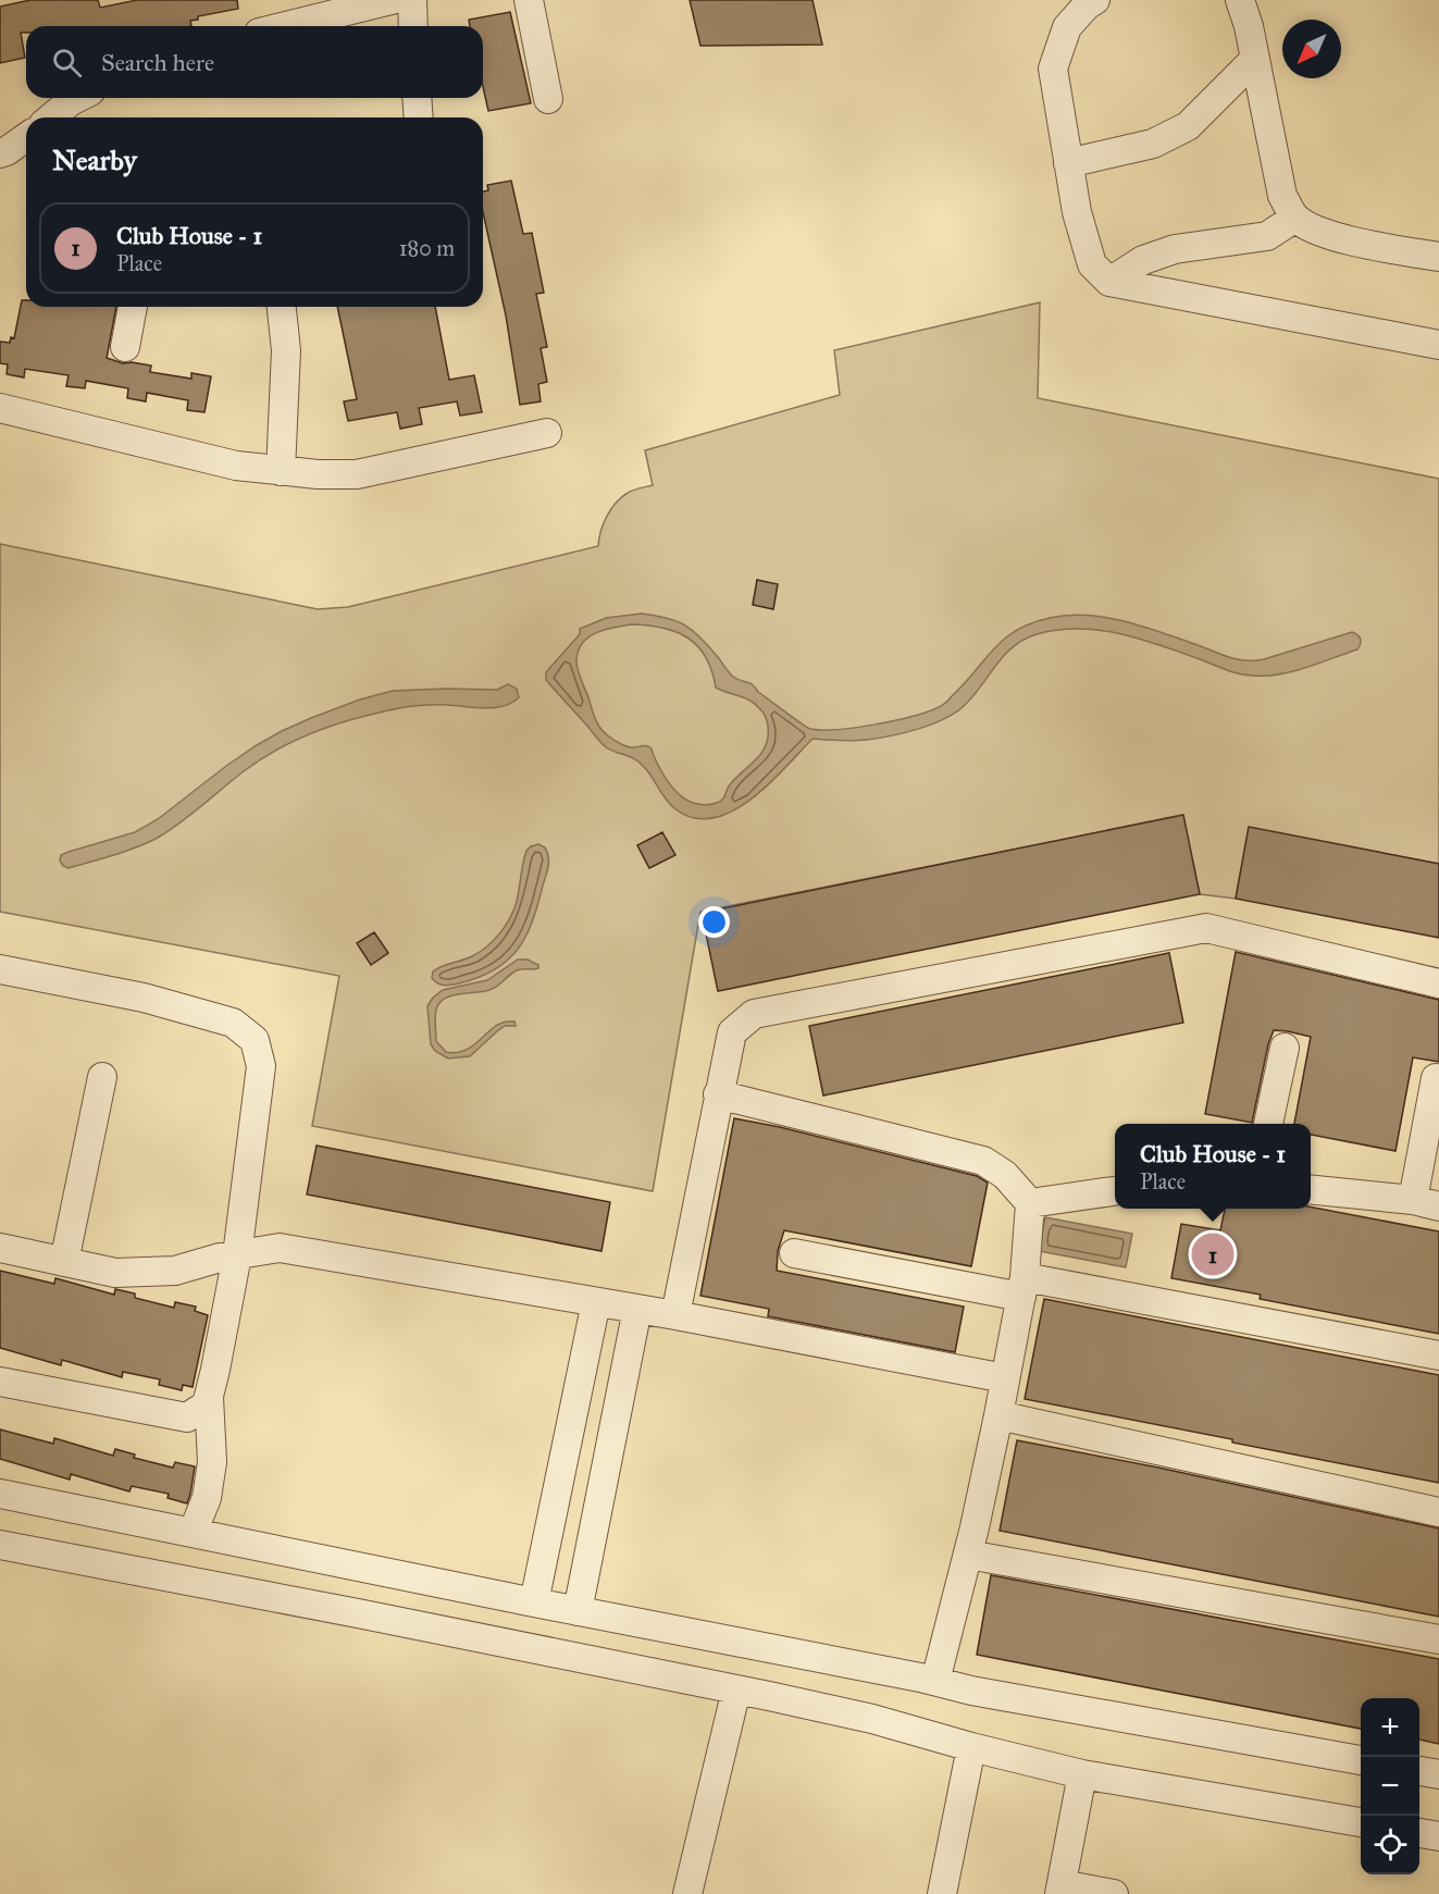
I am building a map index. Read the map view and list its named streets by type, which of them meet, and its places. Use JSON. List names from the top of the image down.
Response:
{
  "north": "bottom left",
  "page": {
    "search": "Search here",
    "heading": "Nearby",
    "list": [
      {
        "mark": "1",
        "name": "Club House - 1",
        "note": "Place",
        "value": "180 m"
      }
    ],
    "popup": ["Club House - 1", "Place"],
    "pins": "1",
    "map_buttons": ["+", "−"]
  }
}
